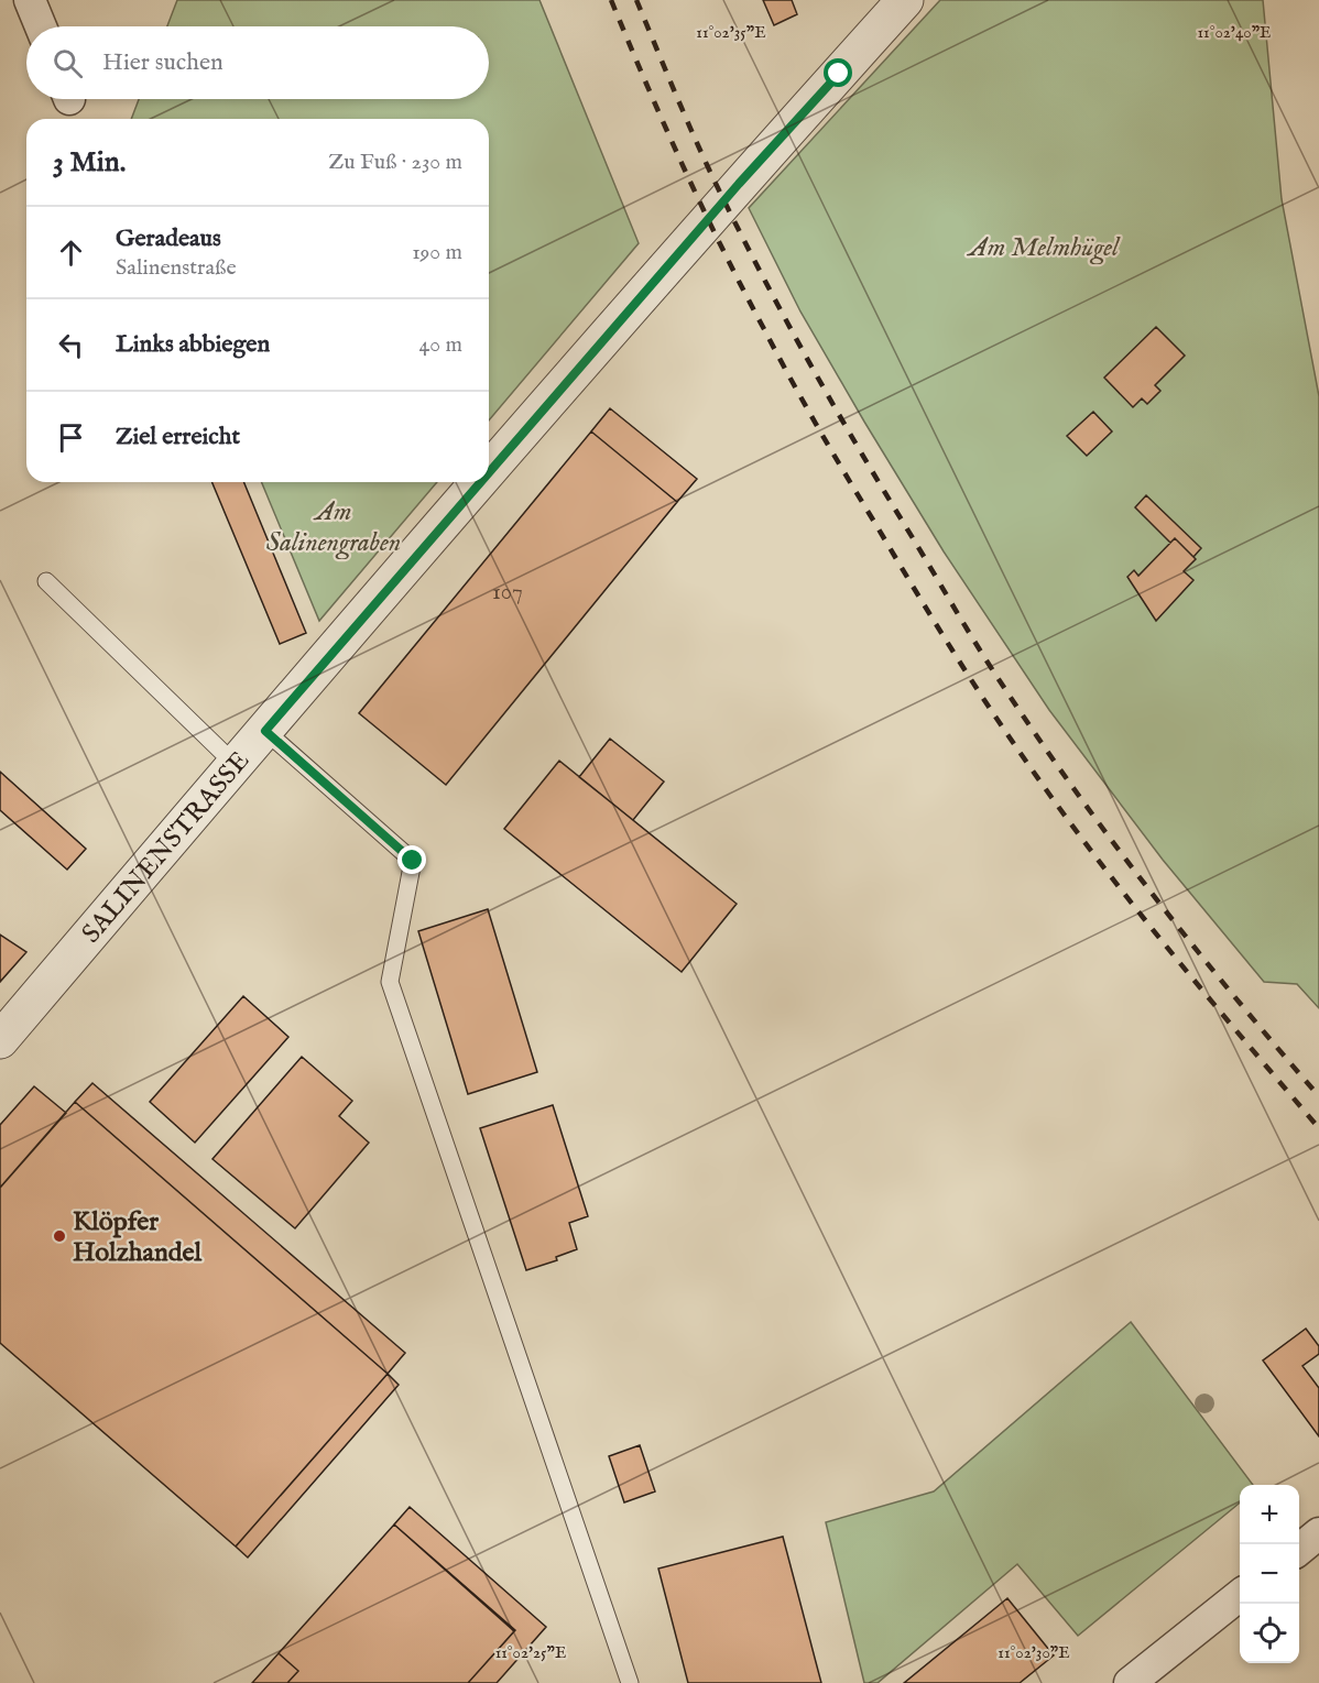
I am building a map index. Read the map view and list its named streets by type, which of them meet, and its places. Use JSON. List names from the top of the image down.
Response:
{
  "streets": {
    "street": ["SALINENSTRASSE"]
  },
  "parks": ["Am Melmhügel", "Am Salinengraben"],
  "places": ["Klöpfer Holzhandel"],
  "house_numbers": ["107"],
  "page": {
    "search": "Hier suchen",
    "heading": ["3 Min.", "Zu Fuß · 230 m"],
    "list": [
      ["Geradeaus", "Salinenstraße", "190 m"],
      ["Links abbiegen", "40 m"],
      "Ziel erreicht"
    ],
    "map_buttons": ["+", "−"]
  },
  "coordinates": [
    "11°02'35\"E",
    "11°02'40\"E",
    "11°02'25\"E",
    "11°02'30\"E"
  ]
}
